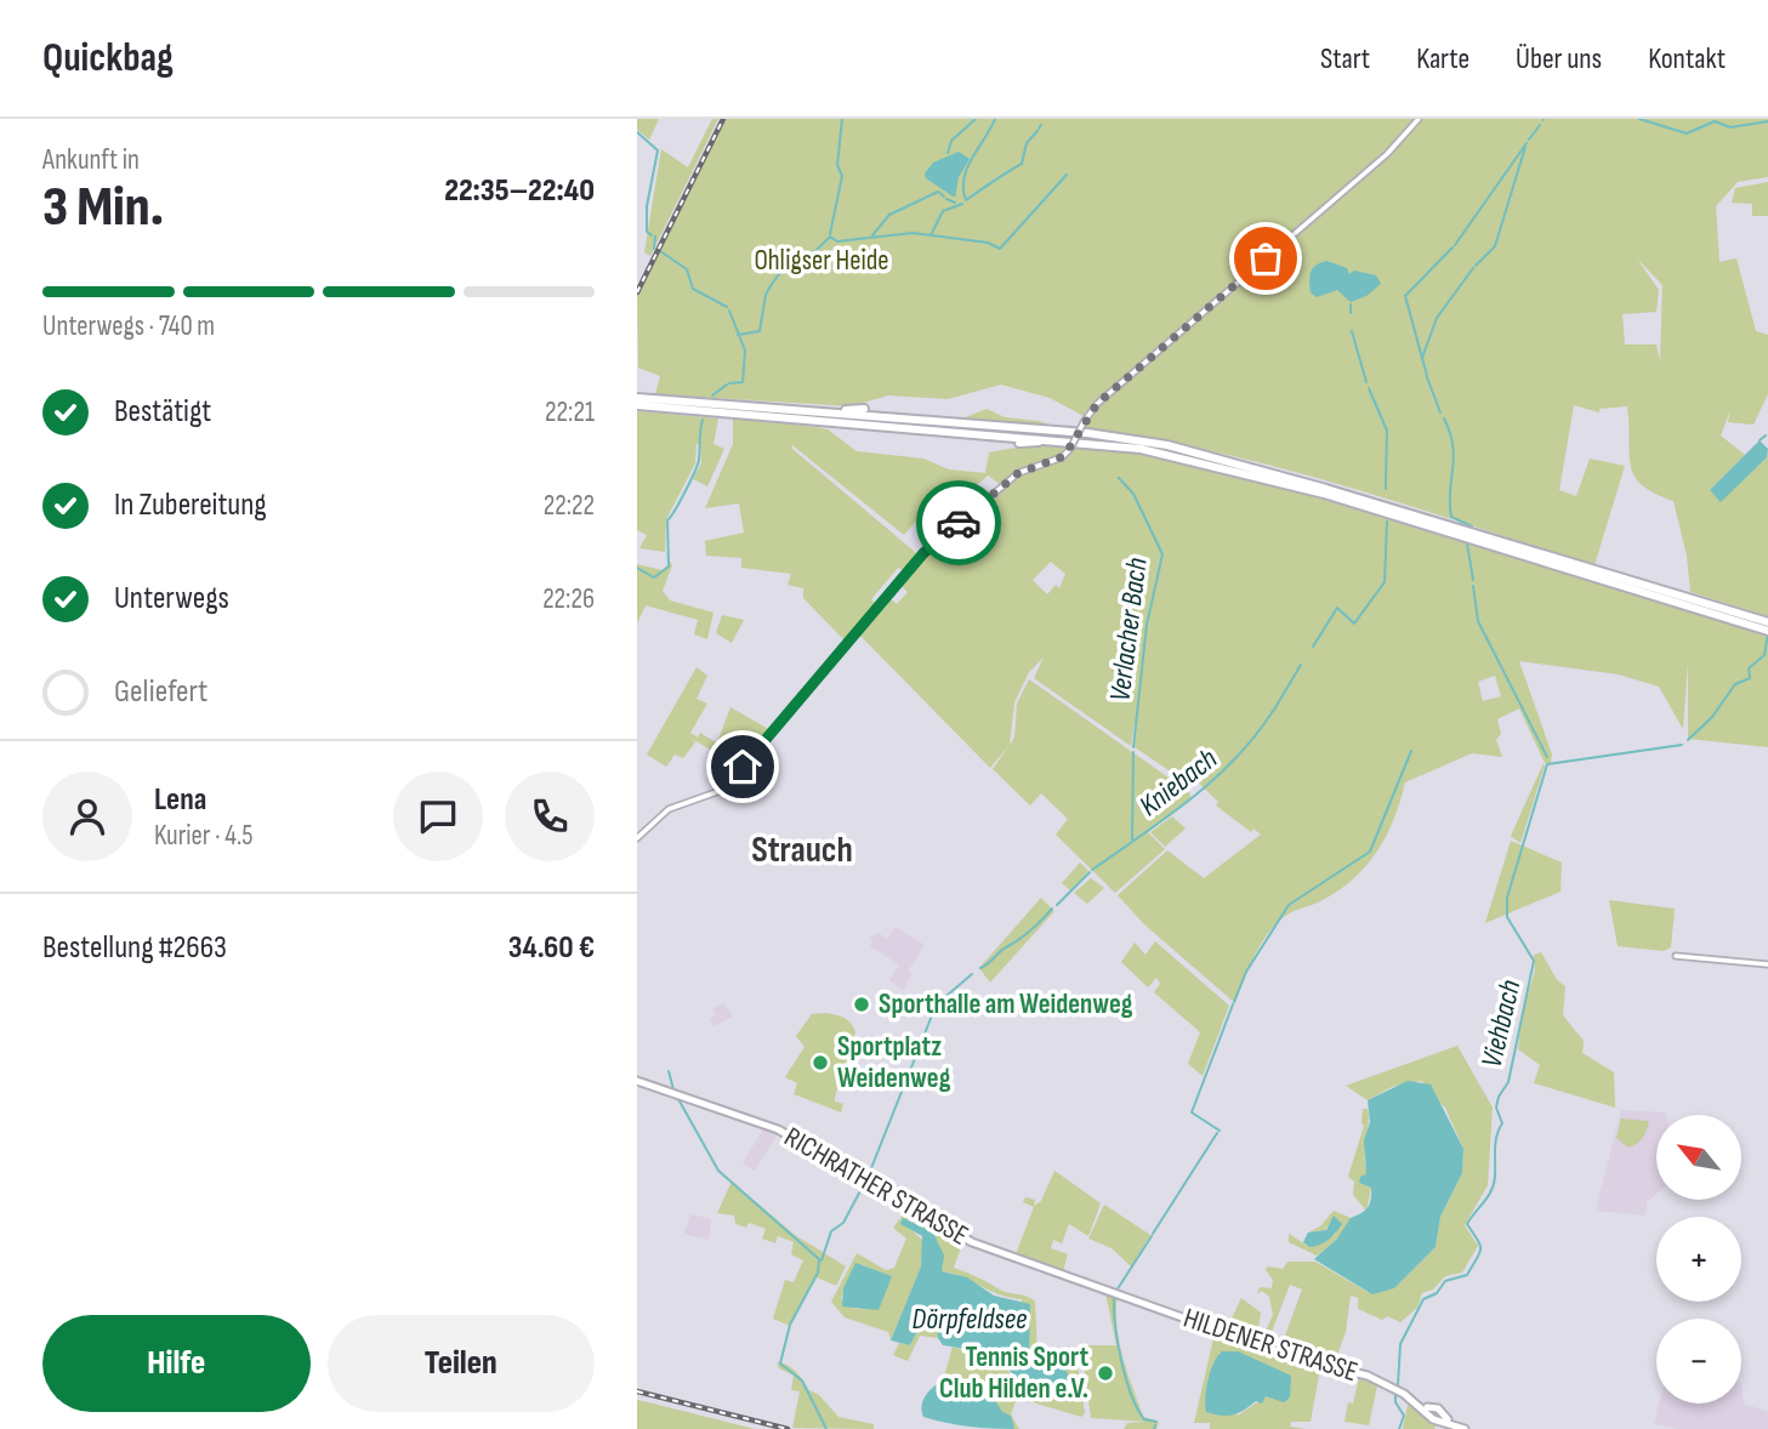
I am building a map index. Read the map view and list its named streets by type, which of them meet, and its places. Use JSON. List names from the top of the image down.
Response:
{
  "streets": {
    "main road": ["RICHRATHER STRASSE", "HILDENER STRASSE"]
  },
  "crossings": [
    ["RICHRATHER STRASSE", "HILDENER STRASSE"]
  ],
  "districts": ["Strauch"],
  "water": [
    "Verlacher Bach",
    "Kniebach",
    "Viehbach",
    "Dörpfeldsee"
  ],
  "parks": ["Ohligser Heide"],
  "places": ["Sporthalle am Weidenweg", "Sportplatz Weidenweg", "Tennis Sport Club Hilden e.V."],
  "north": "top left",
  "page": {
    "header": "Quickbag",
    "nav": [
      "Start",
      "Karte",
      "Über uns",
      "Kontakt"
    ],
    "heading": ["3 Min.", "Ankunft in", "22:35–22:40"],
    "panel": [
      "Lena",
      "Kurier · 4.5",
      "Bestellung #2663",
      "34.60 €"
    ],
    "bar": "Unterwegs · 740 m",
    "list": [
      ["Bestätigt", "22:21"],
      ["In Zubereitung", "22:22"],
      ["Unterwegs", "22:26"],
      "Geliefert"
    ],
    "map_buttons": ["+", "−"],
    "buttons": ["Hilfe", "Teilen"]
  }
}
